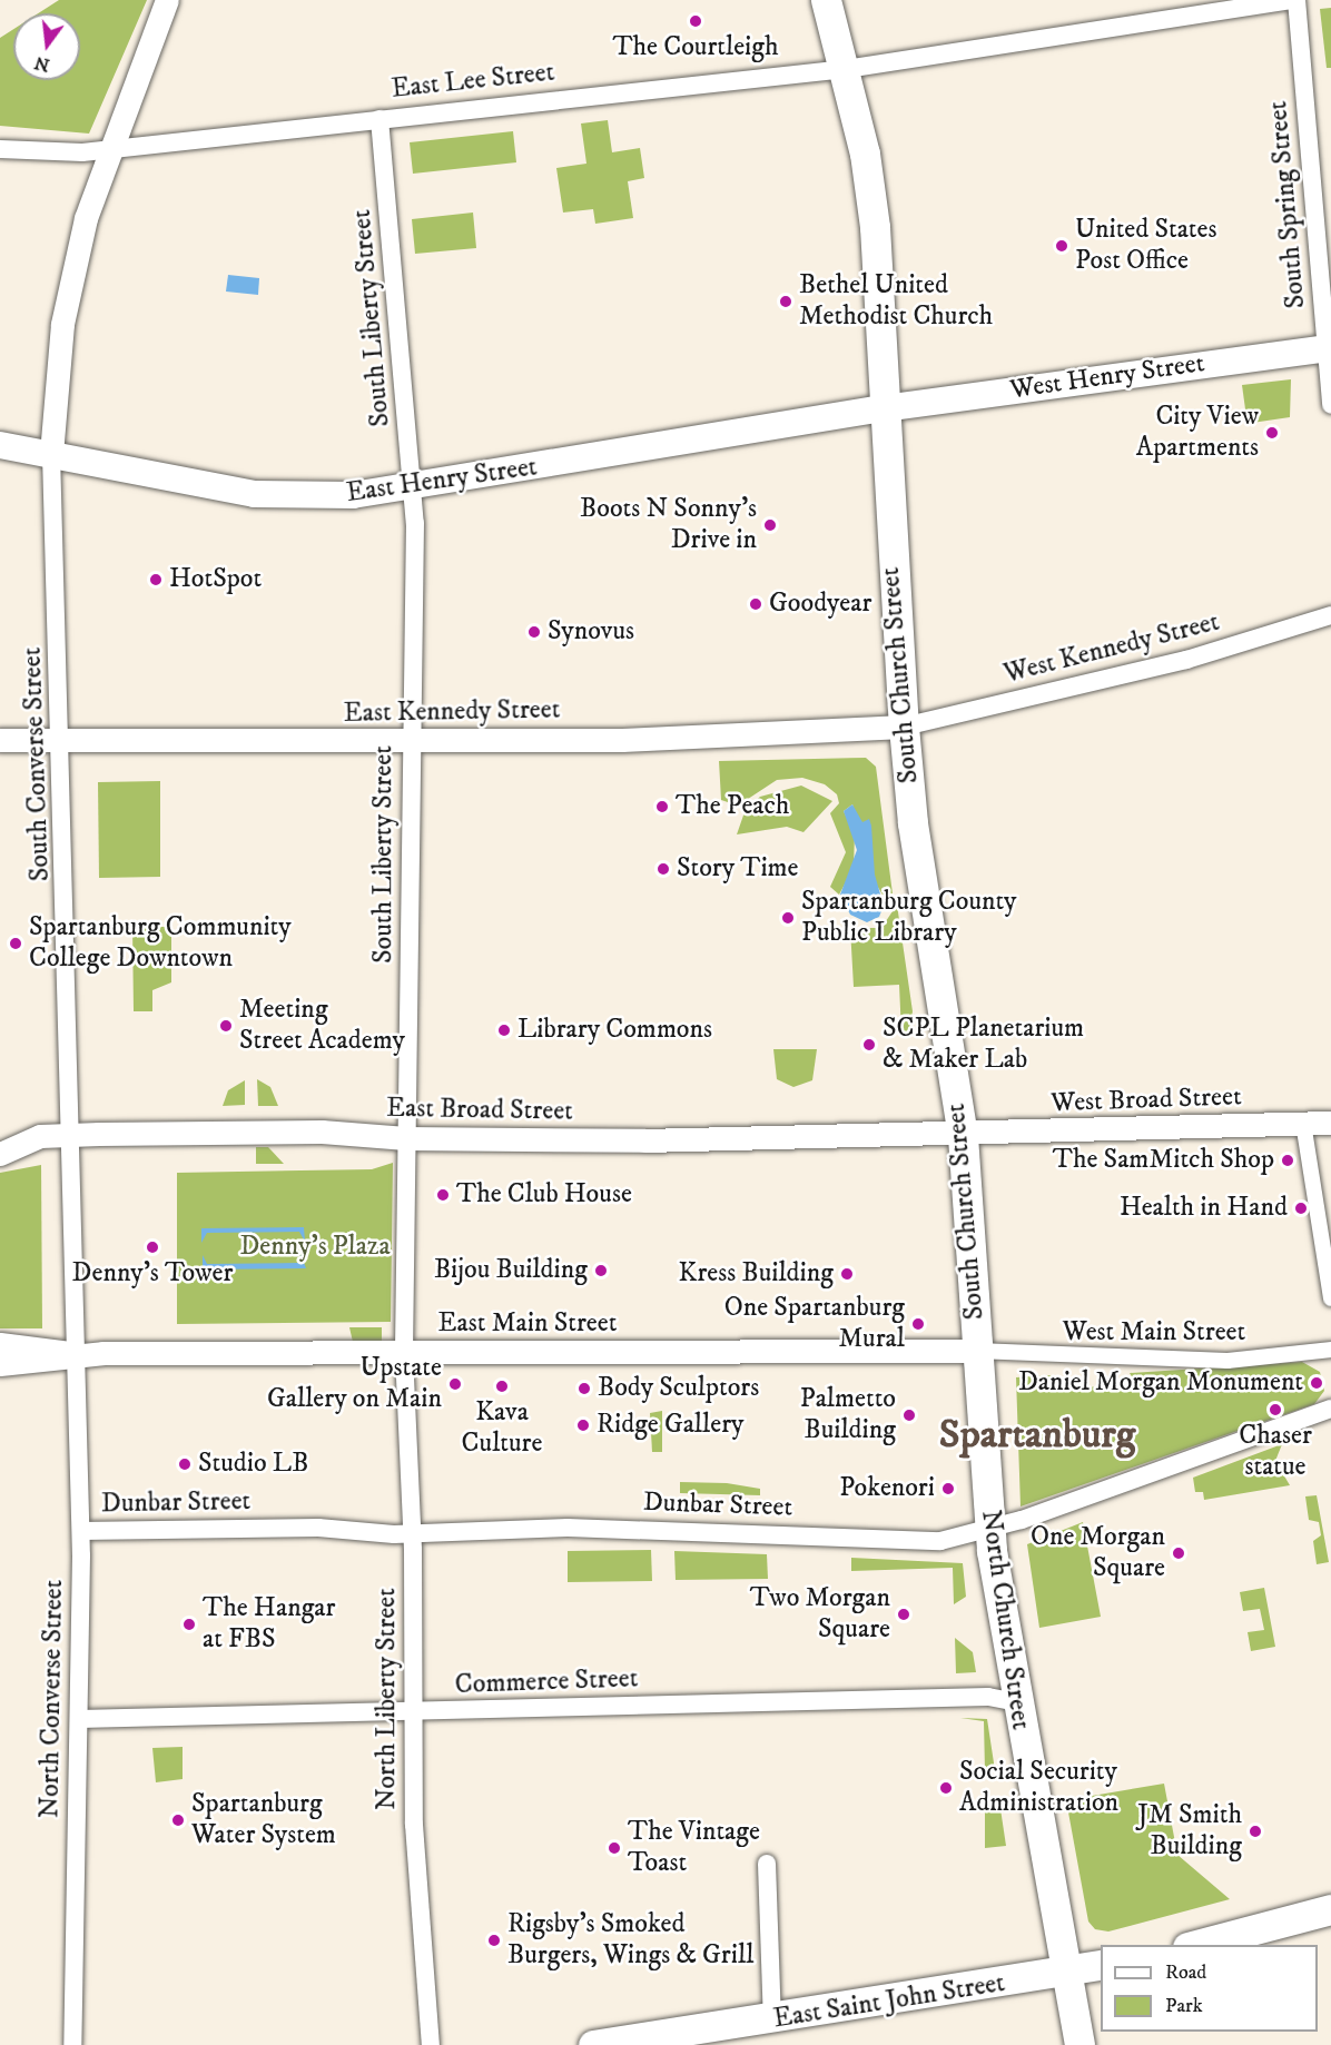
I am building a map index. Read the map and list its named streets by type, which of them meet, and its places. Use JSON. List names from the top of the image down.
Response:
{
  "streets": {
    "main road": [
      "West Henry Street",
      "East Henry Street",
      "South Church Street",
      "North Church Street",
      "East Saint John Street"
    ],
    "street": [
      "East Lee Street",
      "South Spring Street",
      "South Liberty Street",
      "West Kennedy Street",
      "East Kennedy Street",
      "South Converse Street",
      "West Broad Street",
      "East Broad Street",
      "East Main Street",
      "West Main Street",
      "Dunbar Street",
      "Commerce Street",
      "North Converse Street",
      "North Liberty Street"
    ]
  },
  "crossings": [
    ["East Lee Street", "South Liberty Street"],
    ["East Lee Street", "South Church Street"],
    ["South Spring Street", "West Henry Street"],
    ["South Liberty Street", "East Henry Street"],
    ["South Liberty Street", "East Kennedy Street"],
    ["South Liberty Street", "East Broad Street"],
    ["South Liberty Street", "East Main Street"],
    ["South Liberty Street", "North Liberty Street"],
    ["West Henry Street", "East Henry Street"],
    ["West Henry Street", "South Church Street"],
    ["East Henry Street", "South Church Street"],
    ["East Henry Street", "South Converse Street"],
    ["West Kennedy Street", "South Church Street"],
    ["West Kennedy Street", "East Kennedy Street"],
    ["South Church Street", "East Kennedy Street"],
    ["South Church Street", "West Broad Street"],
    ["South Church Street", "East Broad Street"],
    ["South Church Street", "East Main Street"],
    ["South Church Street", "West Main Street"],
    ["South Church Street", "North Church Street"],
    ["East Kennedy Street", "South Converse Street"],
    ["South Converse Street", "East Broad Street"],
    ["South Converse Street", "East Main Street"],
    ["South Converse Street", "North Converse Street"],
    ["West Broad Street", "East Broad Street"],
    ["East Main Street", "West Main Street"],
    ["East Main Street", "North Church Street"],
    ["East Main Street", "North Converse Street"],
    ["East Main Street", "North Liberty Street"],
    ["West Main Street", "North Church Street"],
    ["Dunbar Street", "North Church Street"],
    ["Dunbar Street", "North Converse Street"],
    ["Dunbar Street", "North Liberty Street"],
    ["North Church Street", "Commerce Street"],
    ["North Church Street", "East Saint John Street"],
    ["Commerce Street", "North Converse Street"],
    ["Commerce Street", "North Liberty Street"]
  ],
  "districts": ["Spartanburg"],
  "parks": ["Denny's Plaza"],
  "places": [
    "The Courtleigh",
    "United States Post Office",
    "Bethel United Methodist Church",
    "City View Apartments",
    "Boots N Sonny's Drive in",
    "HotSpot",
    "Goodyear",
    "Synovus",
    "The Peach",
    "Story Time",
    "Spartanburg County Public Library",
    "Spartanburg Community College Downtown",
    "Meeting Street Academy",
    "Library Commons",
    "SCPL Planetarium & Maker Lab",
    "The SamMitch Shop",
    "The Club House",
    "Health in Hand",
    "Denny's Tower",
    "Bijou Building",
    "Kress Building",
    "One Spartanburg Mural",
    "Daniel Morgan Monument",
    "Upstate Gallery on Main",
    "Kava Culture",
    "Body Sculptors",
    "Chaser statue",
    "Palmetto Building",
    "Ridge Gallery",
    "Studio LB",
    "Pokenori",
    "One Morgan Square",
    "Two Morgan Square",
    "The Hangar at FBS",
    "Social Security Administration",
    "Spartanburg Water System",
    "JM Smith Building",
    "The Vintage Toast",
    "Rigsby's Smoked Burgers, Wings & Grill"
  ],
  "legend": ["Road", "Park"],
  "north": "bottom"
}
